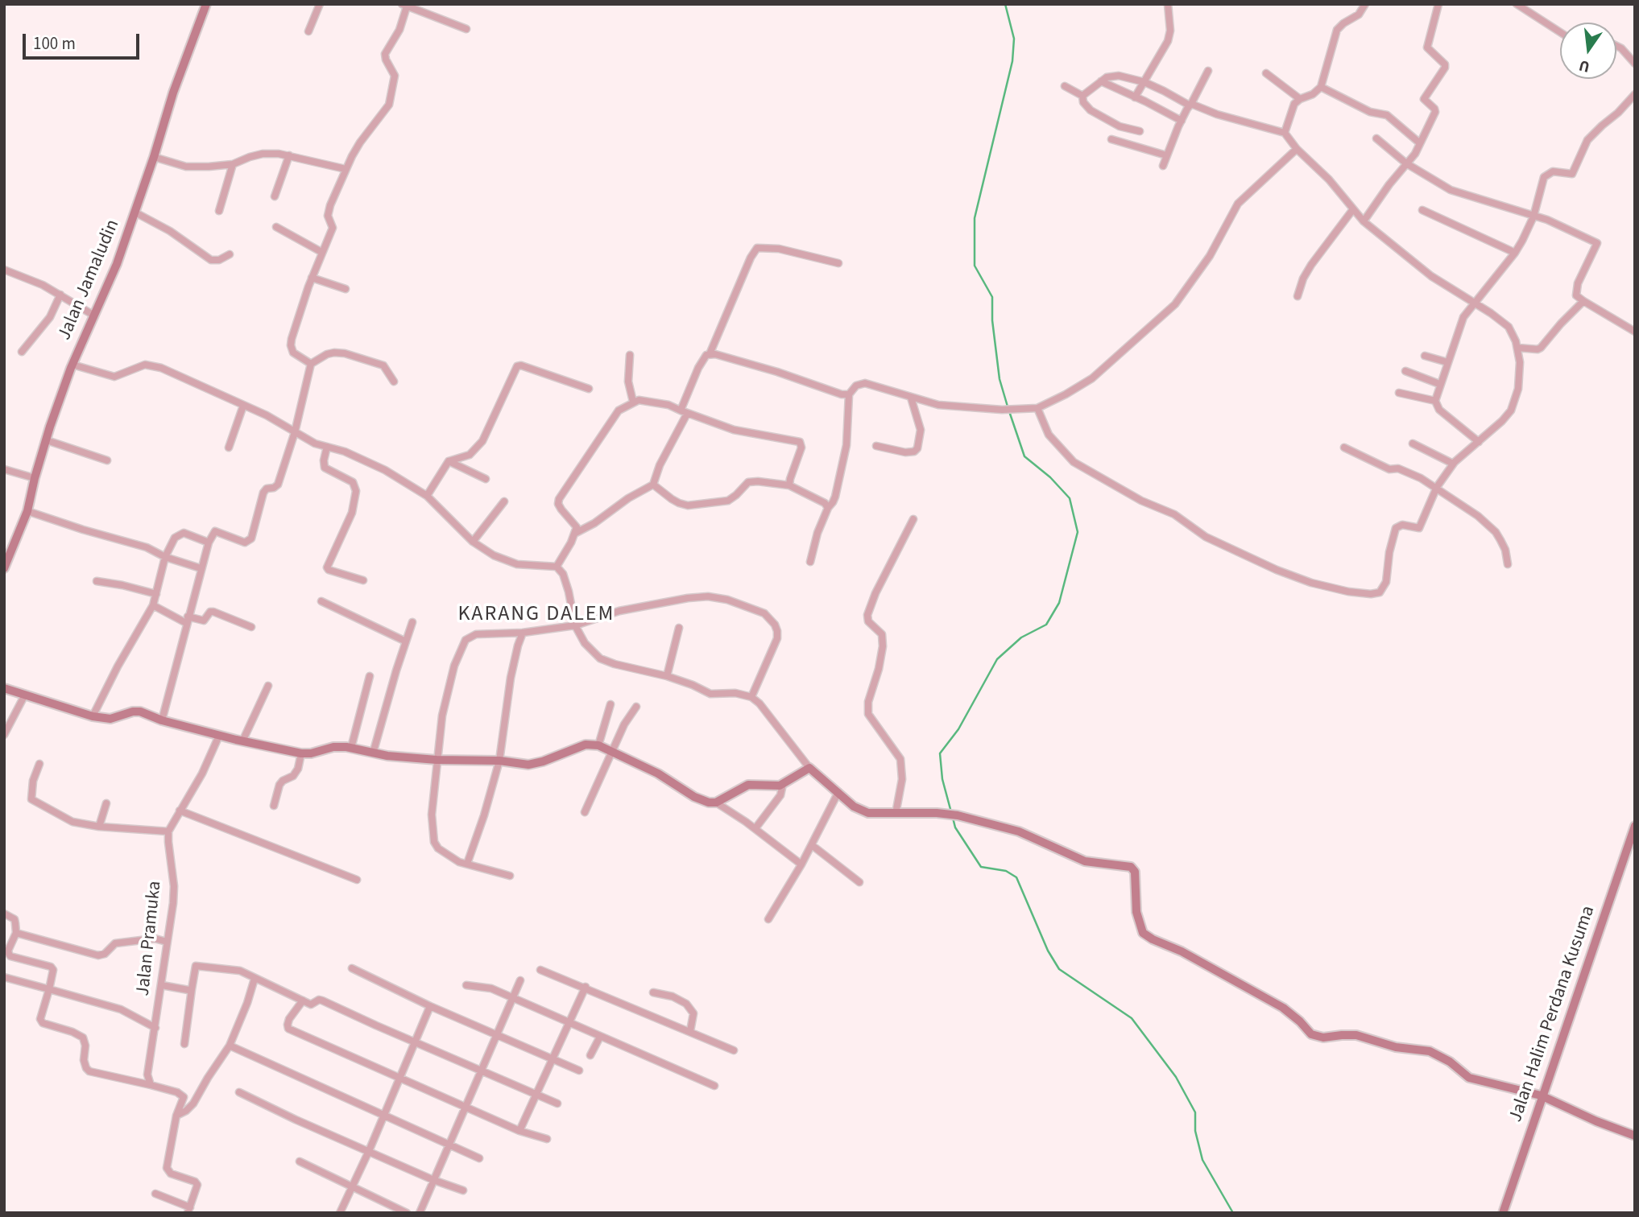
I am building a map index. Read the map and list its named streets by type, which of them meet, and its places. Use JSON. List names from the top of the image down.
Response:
{
  "streets": {
    "street": ["Jalan Jamaludin", "Jalan Pramuka", "Jalan Halim Perdana Kusuma"]
  },
  "districts": ["KARANG DALEM"],
  "scale_bar": "100 m",
  "north": "bottom"
}
